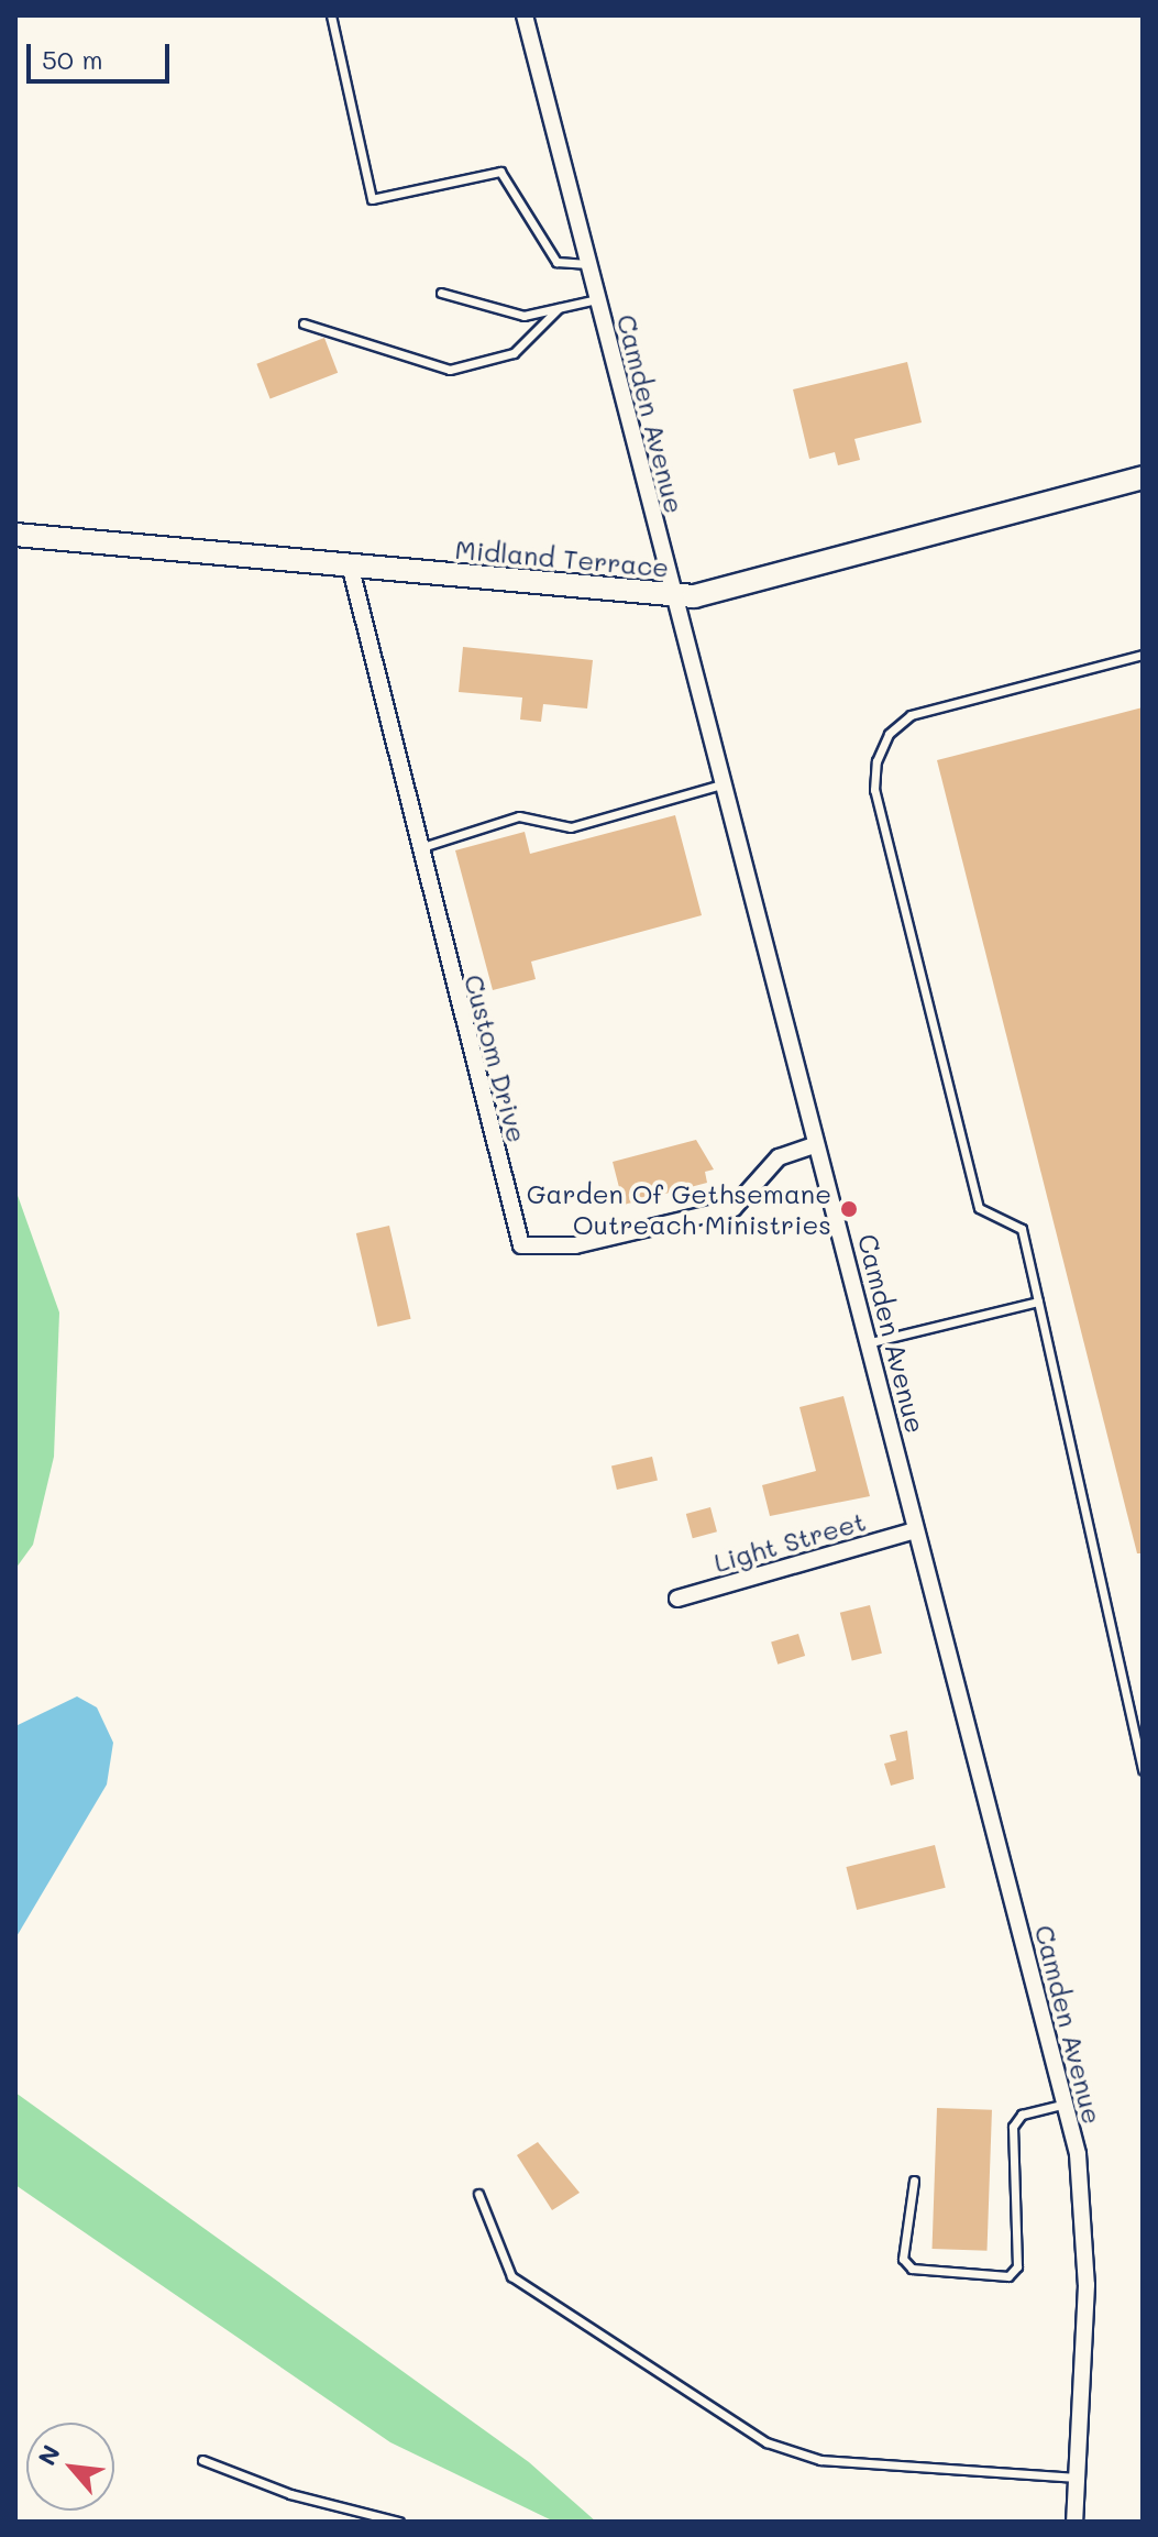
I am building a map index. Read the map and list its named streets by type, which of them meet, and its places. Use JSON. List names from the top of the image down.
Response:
{
  "streets": {
    "street": [
      "Camden Avenue",
      "Midland Terrace",
      "Custom Drive",
      "Light Street"
    ]
  },
  "crossings": [
    ["Camden Avenue", "Midland Terrace"],
    ["Camden Avenue", "Custom Drive"],
    ["Camden Avenue", "Light Street"],
    ["Midland Terrace", "Custom Drive"]
  ],
  "places": ["Garden Of Gethsemane Outreach Ministries"],
  "scale_bar": "50 m",
  "north": "top left"
}
